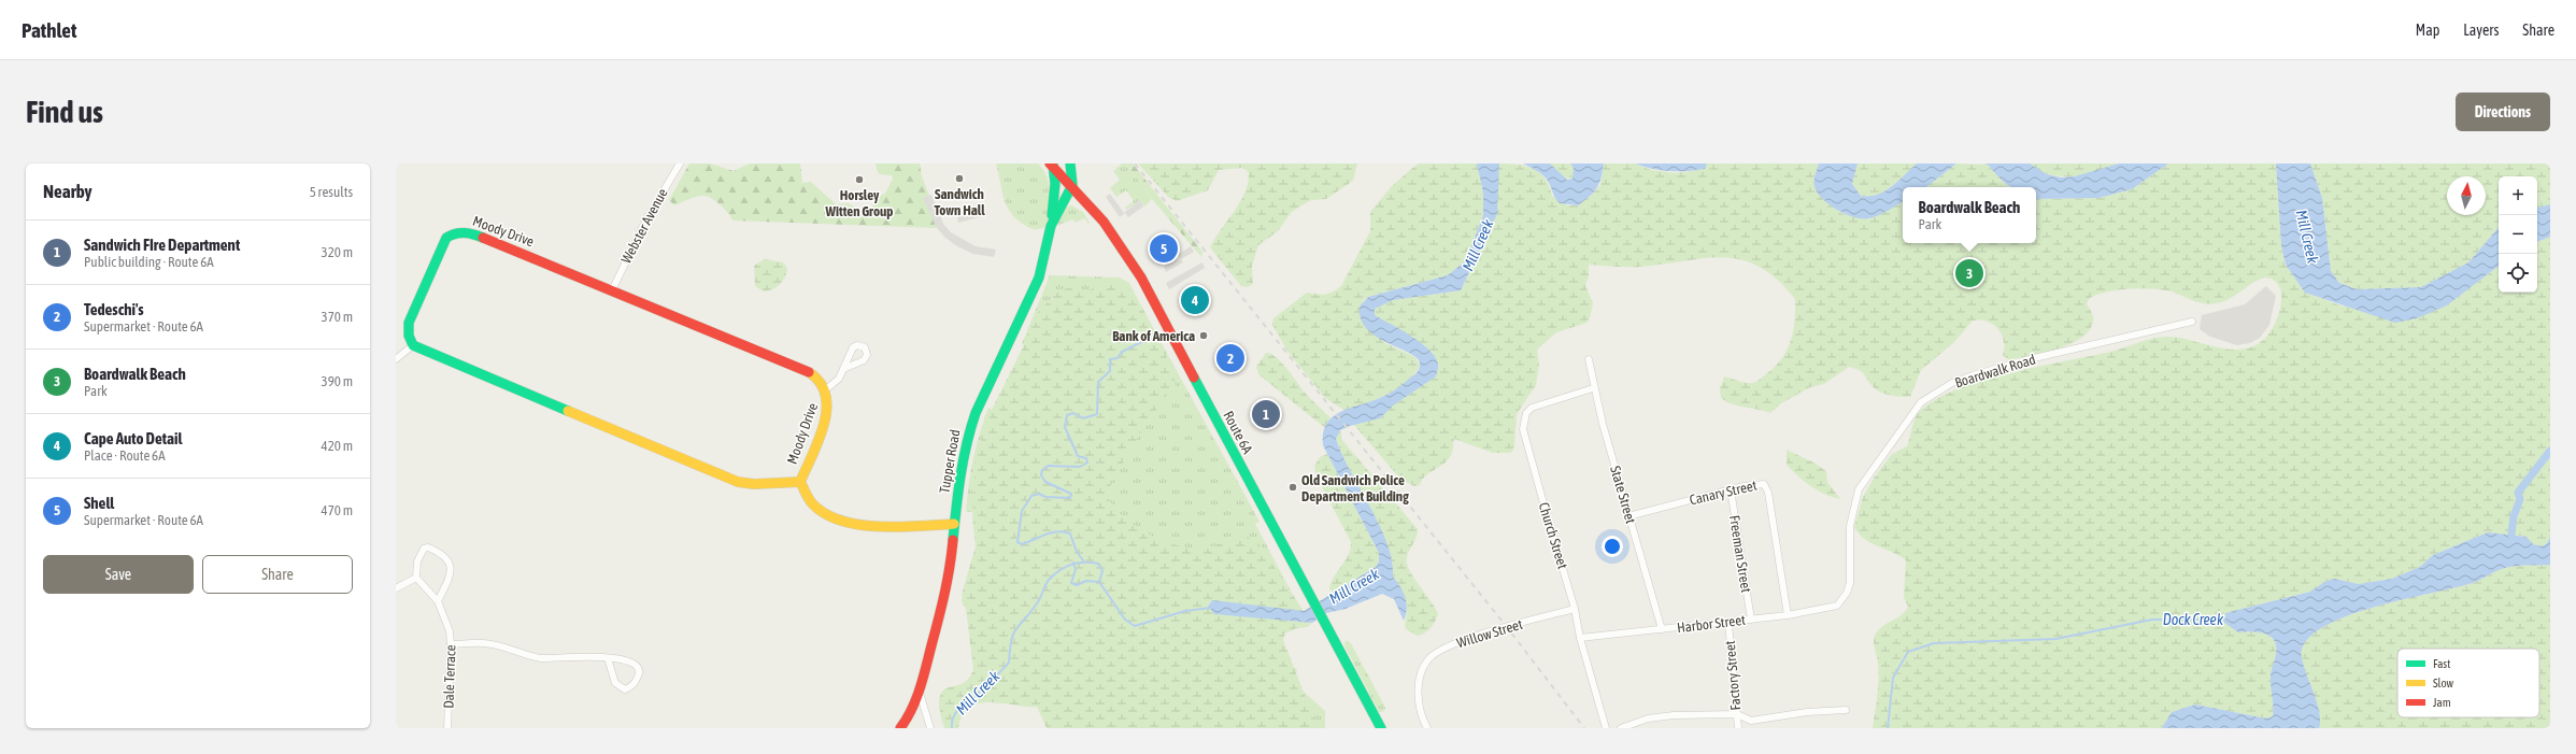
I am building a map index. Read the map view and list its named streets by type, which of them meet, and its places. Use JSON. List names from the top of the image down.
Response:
{
  "streets": {
    "main road": ["Moody Drive", "Route 6A", "Tupper Road"],
    "street": [
      "Webster Avenue",
      "Boardwalk Road",
      "Canary Street",
      "State Street",
      "Church Street",
      "Freeman Street",
      "Harbor Street",
      "Willow Street",
      "Factory Street",
      "Dale Terrace"
    ]
  },
  "crossings": [
    ["Webster Avenue", "Moody Drive"],
    ["Moody Drive", "Tupper Road"],
    ["Boardwalk Road", "Harbor Street"],
    ["Route 6A", "Tupper Road"],
    ["Canary Street", "State Street"],
    ["Canary Street", "Freeman Street"],
    ["Canary Street", "Harbor Street"],
    ["State Street", "Church Street"],
    ["State Street", "Harbor Street"],
    ["Church Street", "Harbor Street"],
    ["Church Street", "Willow Street"],
    ["Freeman Street", "Harbor Street"],
    ["Harbor Street", "Factory Street"]
  ],
  "water": ["Mill Creek", "Dock Creek"],
  "places": [
    "Sandwich Town Hall",
    "Horsley Witten Group",
    "Bank of America",
    "Old Sandwich Police Department Building"
  ],
  "legend": ["Fast", "Slow", "Jam"],
  "north": "top",
  "page": {
    "header": "Pathlet",
    "nav": ["Map", "Layers", "Share"],
    "buttons": [
      "Directions",
      ["Save", "Share"]
    ],
    "title": "Find us",
    "heading": ["Nearby", "5 results"],
    "map_buttons": ["+", "−"],
    "popup": ["Boardwalk Beach", "Park"],
    "list": [
      {
        "mark": "1",
        "name": "Sandwich FIre Department",
        "note": "Public building · Route 6A",
        "value": "320 m"
      },
      {
        "mark": "2",
        "name": "Tedeschi's",
        "note": "Supermarket · Route 6A",
        "value": "370 m"
      },
      {
        "mark": "3",
        "name": "Boardwalk Beach",
        "note": "Park",
        "value": "390 m"
      },
      {
        "mark": "4",
        "name": "Cape Auto Detail",
        "note": "Place · Route 6A",
        "value": "420 m"
      },
      {
        "mark": "5",
        "name": "Shell",
        "note": "Supermarket · Route 6A",
        "value": "470 m"
      }
    ],
    "pins": [
      "5",
      "3",
      "4",
      "2",
      "1"
    ]
  }
}
